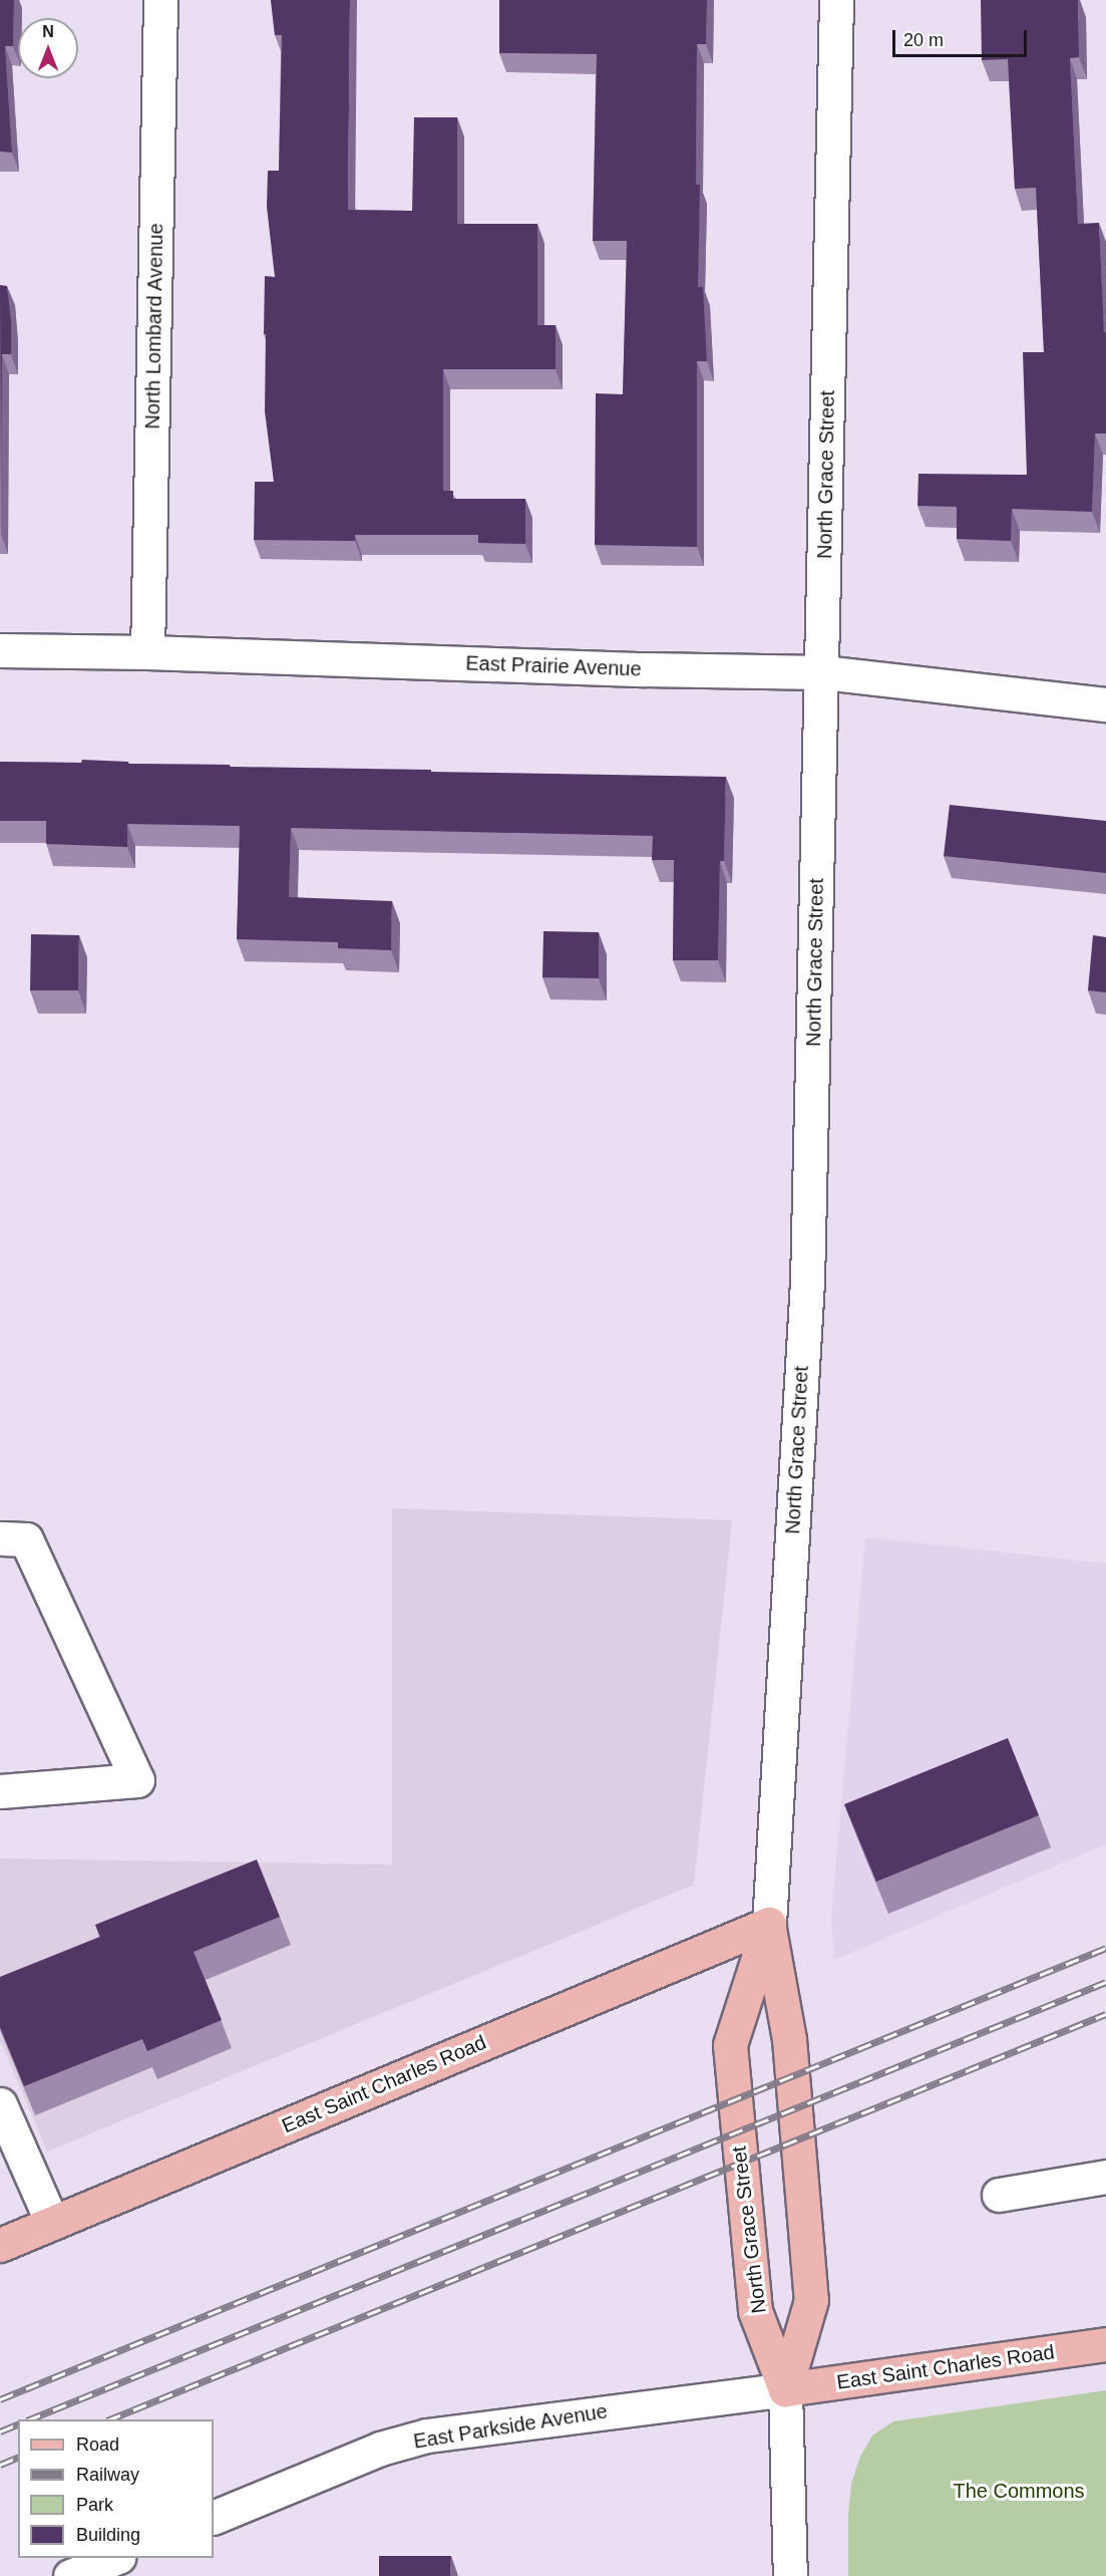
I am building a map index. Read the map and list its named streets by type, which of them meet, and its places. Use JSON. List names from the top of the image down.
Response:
{
  "streets": {
    "main road": ["North Grace Street", "East Saint Charles Road"],
    "street": ["North Lombard Avenue", "East Prairie Avenue", "East Parkside Avenue"]
  },
  "crossings": [
    ["North Lombard Avenue", "East Prairie Avenue"],
    ["North Grace Street", "East Prairie Avenue"],
    ["North Grace Street", "East Saint Charles Road"],
    ["North Grace Street", "East Parkside Avenue"],
    ["East Saint Charles Road", "East Parkside Avenue"]
  ],
  "parks": ["The Commons"],
  "legend": [
    "Road",
    "Railway",
    "Park",
    "Building"
  ],
  "scale_bar": "20 m",
  "north": "top"
}
